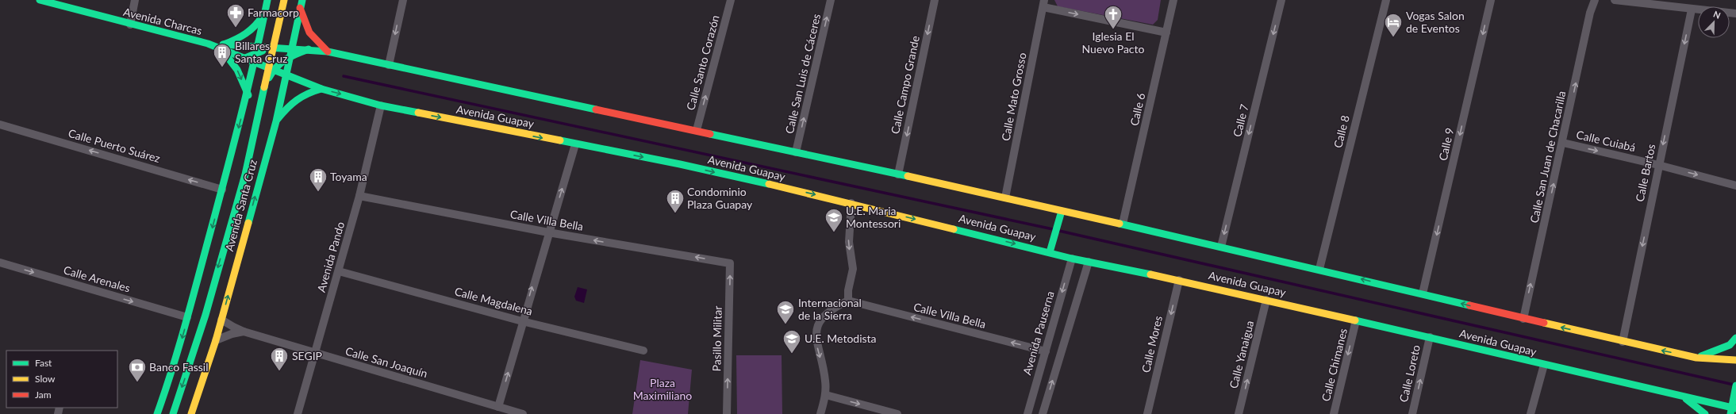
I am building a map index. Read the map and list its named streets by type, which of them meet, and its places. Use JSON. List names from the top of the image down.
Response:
{
  "streets": {
    "main road": ["Avenida Charcas", "Avenida Guapay", "Avenida Santa Cruz"],
    "street": [
      "Calle Santo Corazón",
      "Calle San Luis de Cáceres",
      "Calle Campo Grande",
      "Calle Mato Grosso",
      "Calle 6",
      "Calle 7",
      "Calle 8",
      "Calle Cuiabá",
      "Calle 9",
      "Calle Puerto Suárez",
      "Calle San Juan de Chacarilla",
      "Calle Bartos",
      "Calle Villa Bella",
      "Avenida Pando",
      "Calle Arenales",
      "Calle Magdalena",
      "Avenida Pauserna",
      "Pasillo Militar",
      "Calle Mores",
      "Calle Yanaigua",
      "Calle San Joaquín",
      "Calle Chimanes",
      "Calle Loreto"
    ]
  },
  "crossings": [
    ["Avenida Charcas", "Avenida Guapay"],
    ["Avenida Charcas", "Avenida Santa Cruz"],
    ["Avenida Guapay", "Avenida Santa Cruz"],
    ["Avenida Guapay", "Avenida Pando"],
    ["Avenida Guapay", "Avenida Pauserna"],
    ["Avenida Guapay", "Calle Mores"],
    ["Avenida Guapay", "Calle Yanaigua"],
    ["Avenida Guapay", "Calle Chimanes"],
    ["Avenida Guapay", "Calle Loreto"],
    ["Calle Cuiabá", "Calle San Juan de Chacarilla"],
    ["Calle Cuiabá", "Calle Bartos"],
    ["Calle Puerto Suárez", "Avenida Santa Cruz"],
    ["Avenida Santa Cruz", "Calle Arenales"],
    ["Avenida Santa Cruz", "Calle San Joaquín"],
    ["Calle Villa Bella", "Avenida Pando"],
    ["Calle Villa Bella", "Avenida Pauserna"],
    ["Calle Villa Bella", "Pasillo Militar"],
    ["Avenida Pando", "Calle Magdalena"],
    ["Avenida Pando", "Calle San Joaquín"]
  ],
  "one_way": [
    "Calle Santo Corazón",
    "Calle San Luis de Cáceres",
    "Calle Campo Grande",
    "Calle 7",
    "Calle Cuiabá",
    "Calle 9",
    "Calle Puerto Suárez",
    "Calle San Juan de Chacarilla",
    "Calle Bartos",
    "Calle Villa Bella",
    "Calle Arenales",
    "Pasillo Militar",
    "Calle Mores",
    "Calle Yanaigua",
    "Calle Chimanes",
    "Calle Loreto"
  ],
  "parks": ["Plaza Maximiliano"],
  "places": {
    "pharmacy": ["Farmacorp"],
    "church": ["Iglesia El Nuevo Pacto"],
    "hotel": ["Vogas Salon de Eventos"],
    "building": [
      "Billares Santa Cruz",
      "Toyama",
      "Condominio Plaza Guapay",
      "SEGIP"
    ],
    "school or university": ["U.E. Maria Montessori", "Internacional de la Sierra", "U.E. Metodista"],
    "bank": ["Banco Fassil"]
  },
  "legend": ["Fast", "Slow", "Jam"],
  "north": "top right"
}
